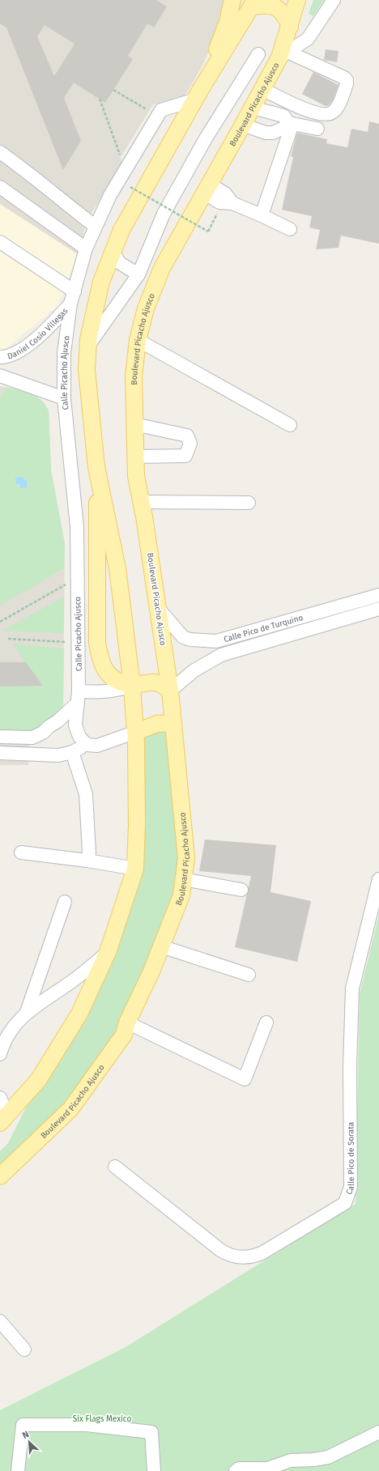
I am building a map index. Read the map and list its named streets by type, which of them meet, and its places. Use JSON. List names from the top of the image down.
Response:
{
  "streets": {
    "main road": ["Boulevard Picacho Ajusco"],
    "street": [
      "Daniel Cosío Villegas",
      "Calle Picacho Ajusco",
      "Calle Pico de Turquino",
      "Calle Pico de Sorata"
    ]
  },
  "crossings": [
    ["Boulevard Picacho Ajusco", "Calle Pico de Turquino"],
    ["Daniel Cosío Villegas", "Calle Picacho Ajusco"]
  ],
  "parks": ["Six Flags Mexico"],
  "north": "top left"
}
